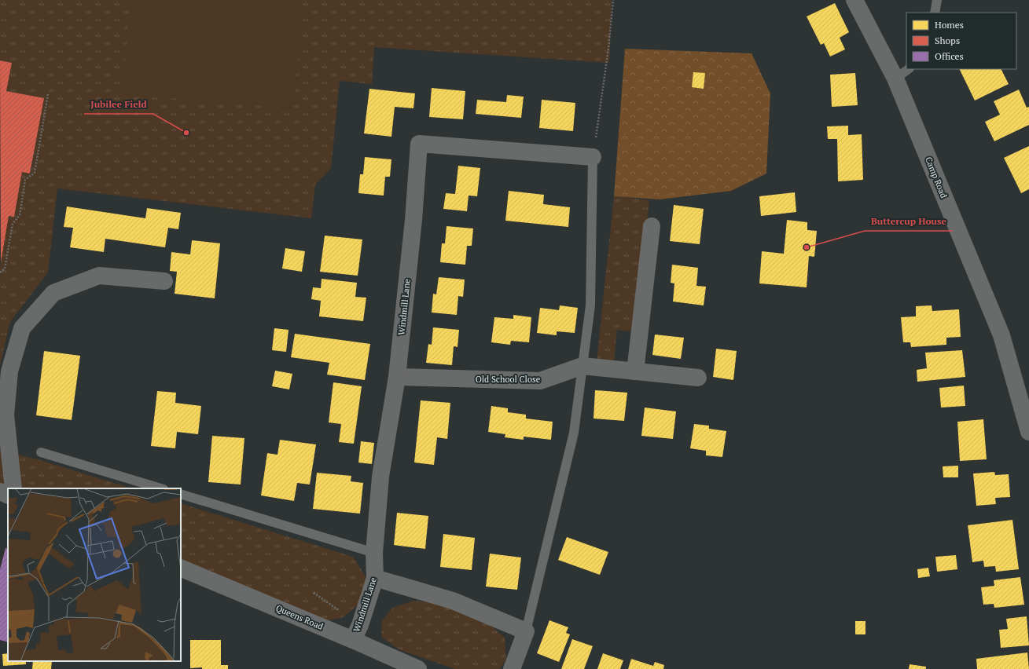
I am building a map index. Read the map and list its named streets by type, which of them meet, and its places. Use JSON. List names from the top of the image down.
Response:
{
  "streets": {
    "street": [
      "Camp Road",
      "Windmill Lane",
      "Old School Close",
      "Queens Road"
    ]
  },
  "crossings": [
    ["Windmill Lane", "Old School Close"],
    ["Windmill Lane", "Queens Road"]
  ],
  "places": ["Jubilee Field", "Buttercup House"],
  "legend": ["Homes", "Shops", "Offices"]
}
